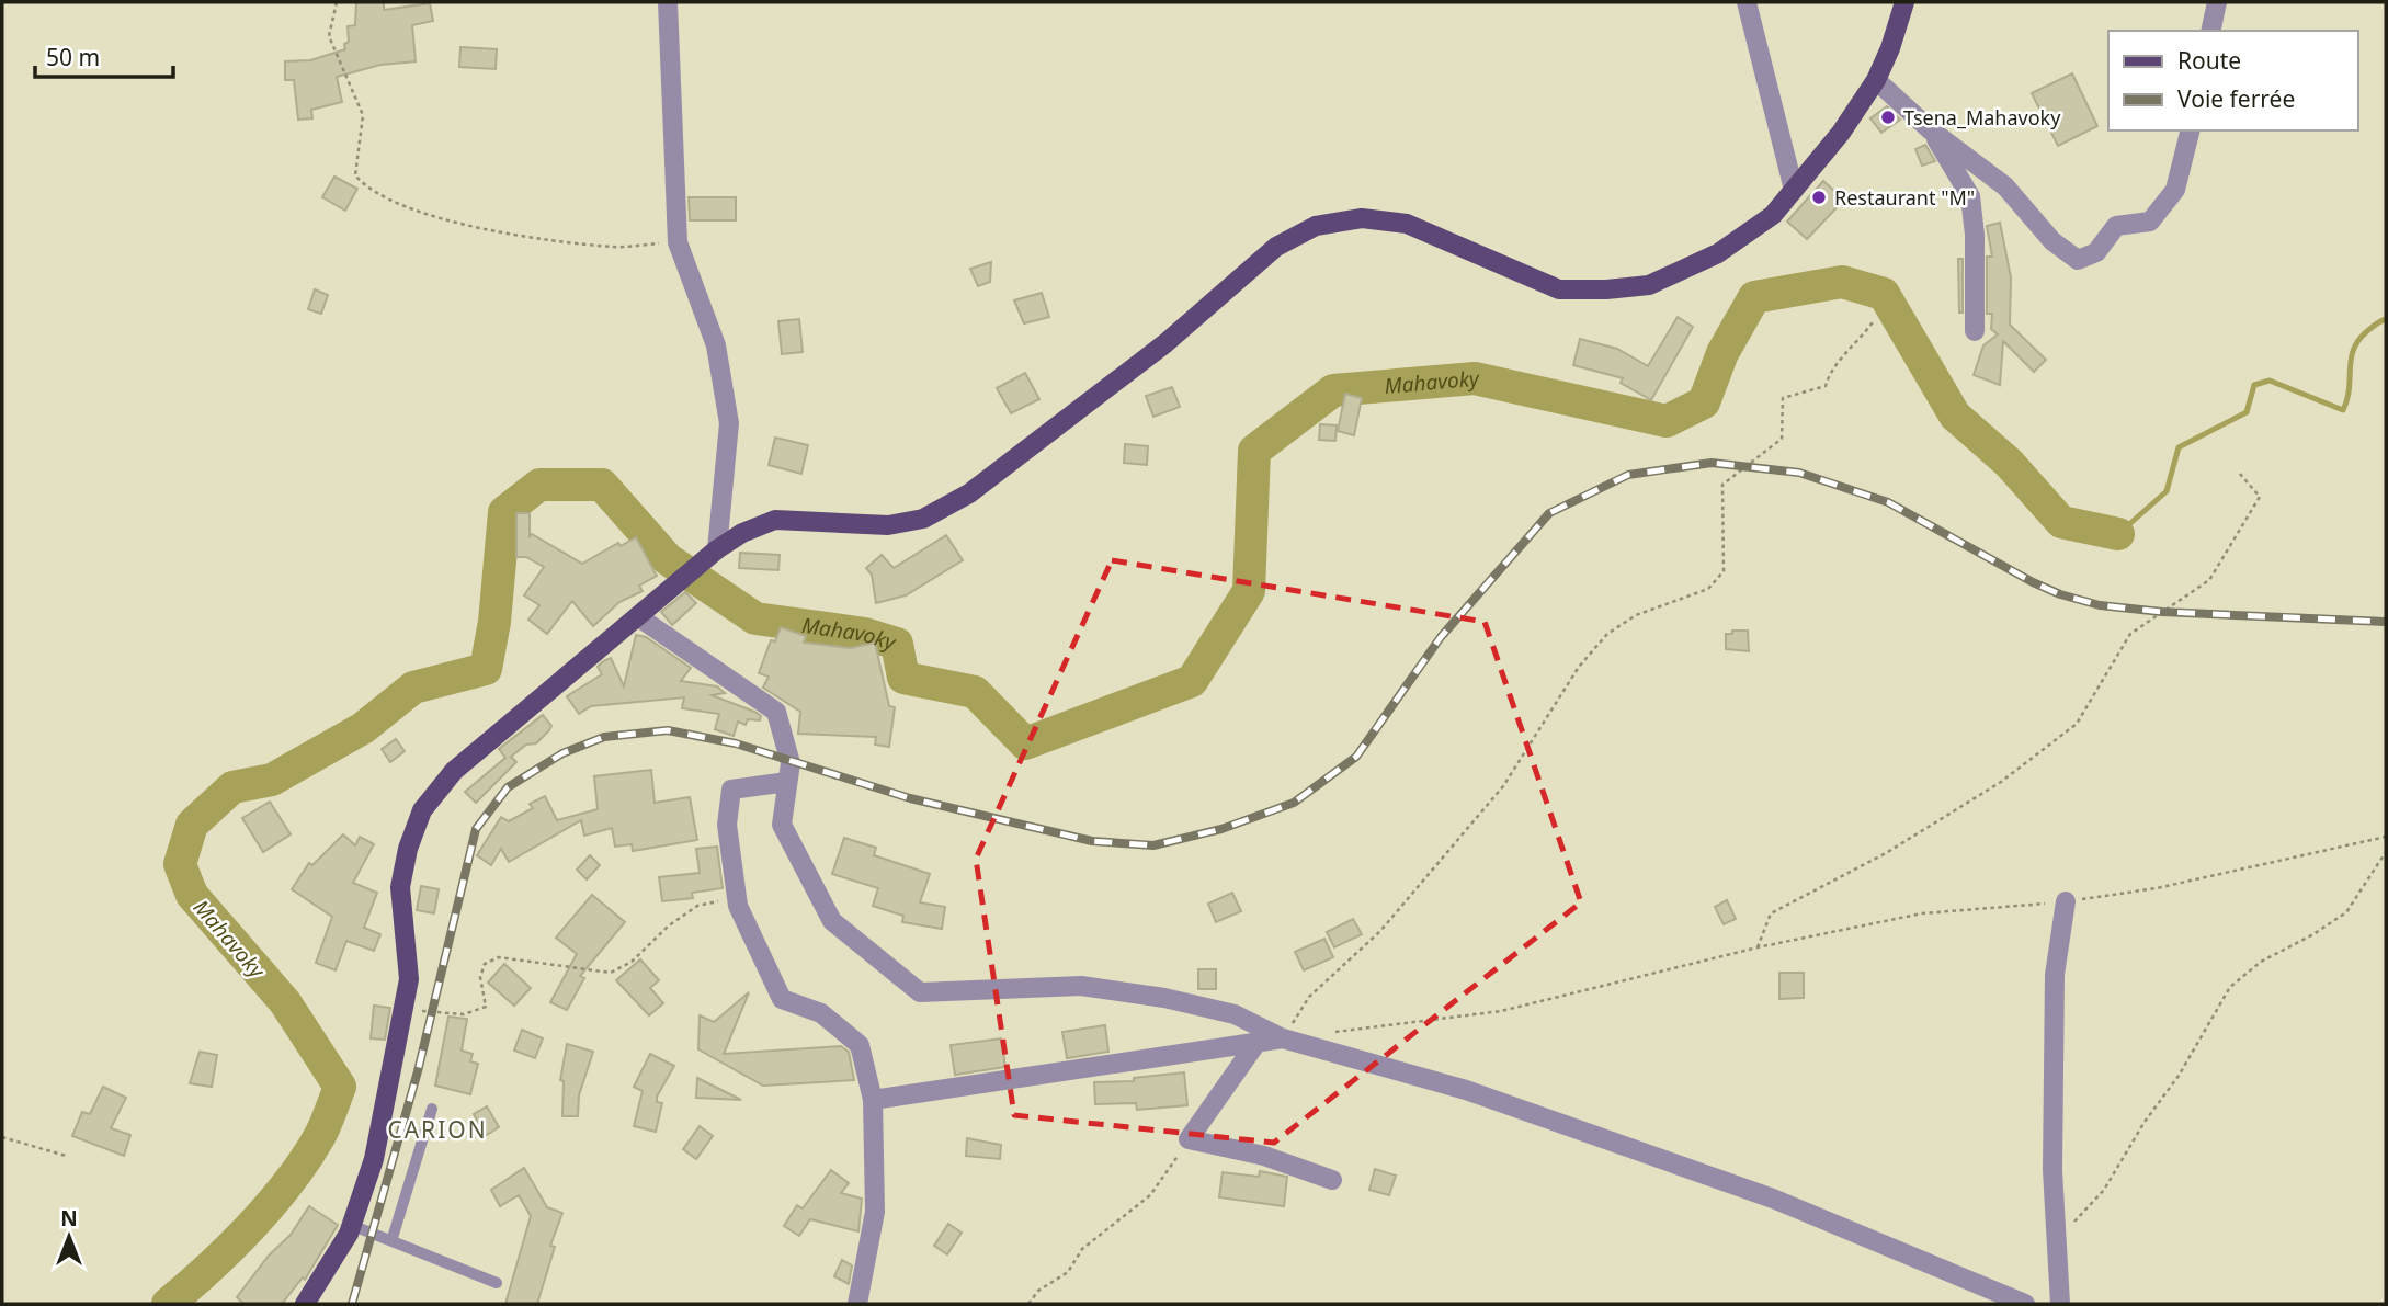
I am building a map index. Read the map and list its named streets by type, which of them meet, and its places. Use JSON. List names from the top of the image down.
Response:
{
  "districts": ["CARION"],
  "water": ["Mahavoky"],
  "places": ["Tsena_Mahavoky", "Restaurant \"M\""],
  "legend": ["Route", "Voie ferrée"],
  "scale_bar": "50 m",
  "north": "top"
}
